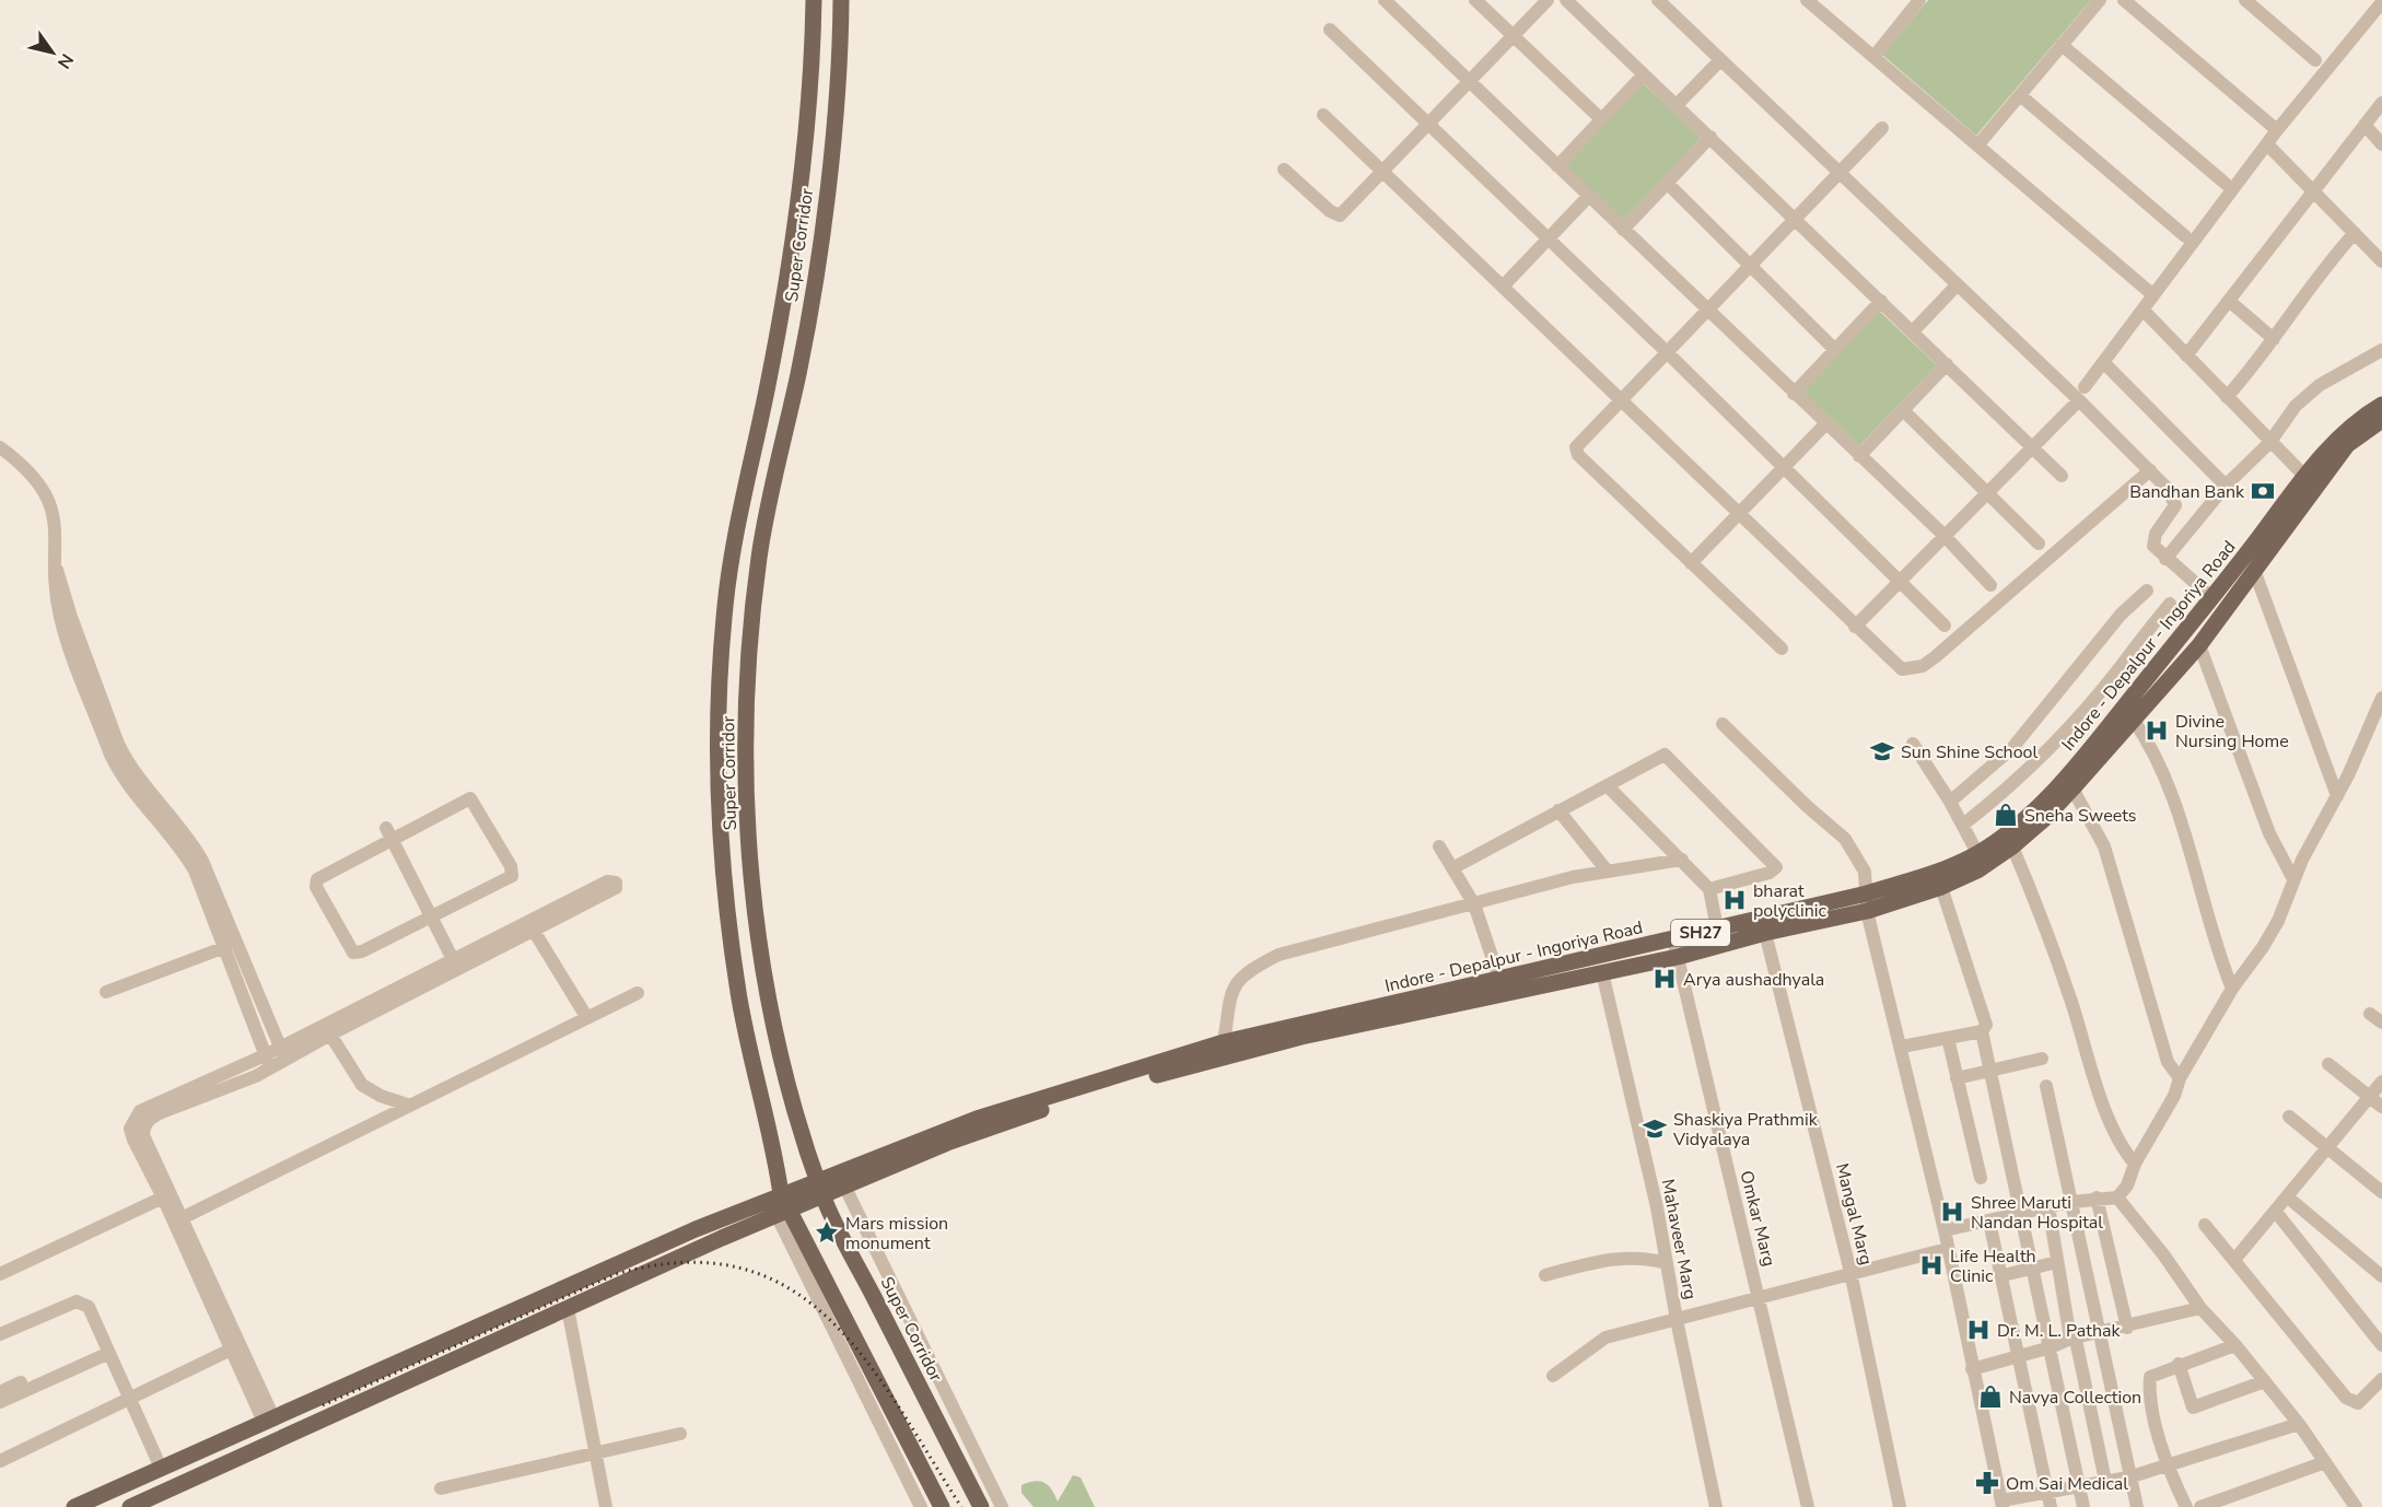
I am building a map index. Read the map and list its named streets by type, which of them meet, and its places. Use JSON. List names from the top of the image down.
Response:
{
  "streets": {
    "main road": ["Super Corridor", "Indore - Depalpur - Ingoriya Road", "SH27"],
    "street": ["Mangal Marg", "Omkar Marg", "Mahaveer Marg"]
  },
  "crossings": [
    ["Super Corridor", "Indore - Depalpur - Ingoriya Road"],
    ["Indore - Depalpur - Ingoriya Road", "Mangal Marg"],
    ["Indore - Depalpur - Ingoriya Road", "Omkar Marg"],
    ["Indore - Depalpur - Ingoriya Road", "Mahaveer Marg"]
  ],
  "places": {
    "bank": ["Bandhan Bank"],
    "hospital": [
      "Divine Nursing Home",
      "bharat polyclinic",
      "Arya aushadhyala",
      "Shree Maruti Nandan Hospital",
      "Life Health Clinic",
      "Dr. M. L. Pathak"
    ],
    "school or university": ["Sun Shine School", "Shaskiya Prathmik Vidyalaya"],
    "shop": ["Sneha Sweets", "Navya Collection"],
    "place": ["Mars mission monument"],
    "pharmacy": ["Om Sai Medical"]
  },
  "north": "bottom right"
}
